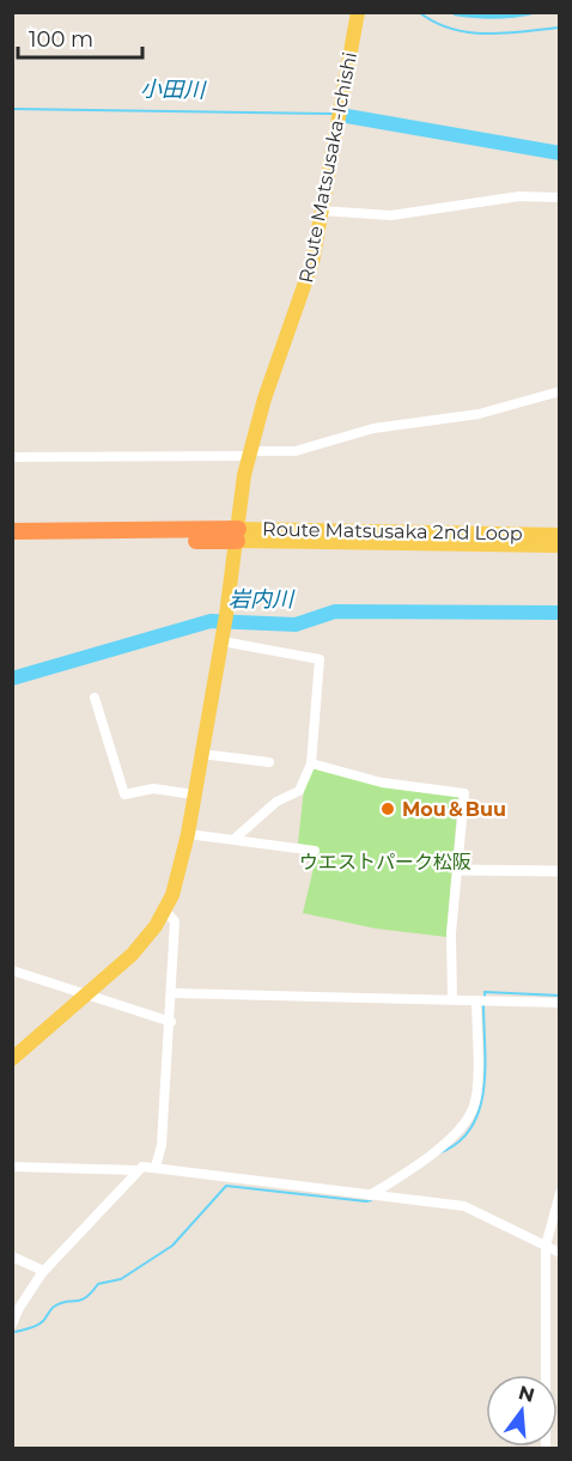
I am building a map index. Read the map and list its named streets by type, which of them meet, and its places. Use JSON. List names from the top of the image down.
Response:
{
  "streets": {
    "main road": ["Route Matsusaka-Ichishi", "Route Matsusaka 2nd Loop"]
  },
  "crossings": [
    ["Route Matsusaka-Ichishi", "Route Matsusaka 2nd Loop"]
  ],
  "water": ["小田川", "岩内川"],
  "parks": ["ウエストパーク松阪"],
  "places": ["Mou＆Buu"],
  "scale_bar": "100 m",
  "north": "top"
}
